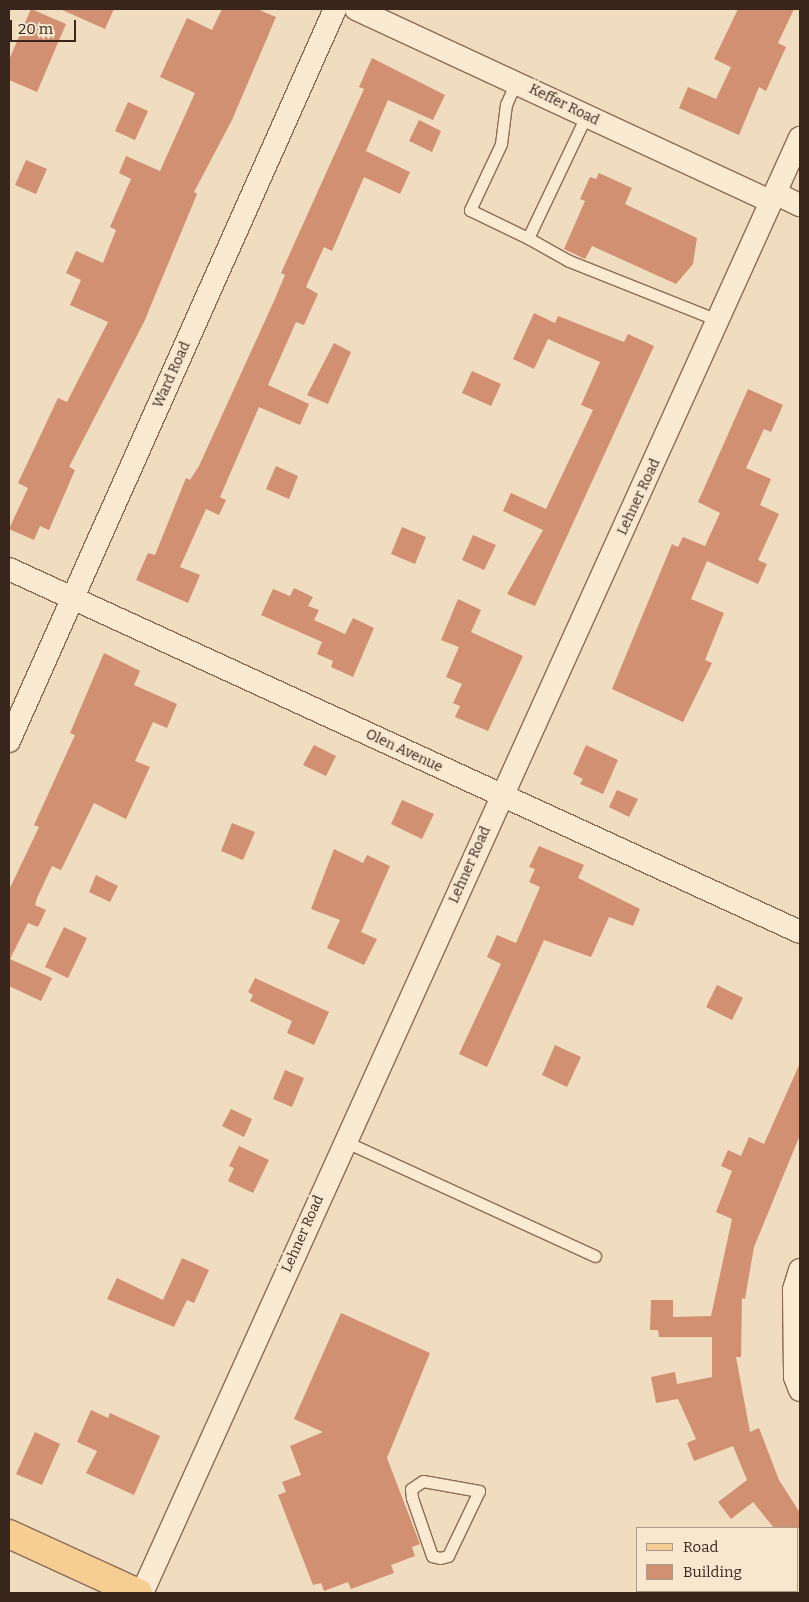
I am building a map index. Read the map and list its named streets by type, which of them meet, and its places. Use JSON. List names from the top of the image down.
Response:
{
  "streets": {
    "street": [
      "Keffer Road",
      "Ward Road",
      "Lehner Road",
      "Olen Avenue"
    ]
  },
  "crossings": [
    ["Keffer Road", "Lehner Road"],
    ["Ward Road", "Olen Avenue"],
    ["Lehner Road", "Olen Avenue"]
  ],
  "legend": ["Road", "Building"],
  "scale_bar": "20 m"
}
